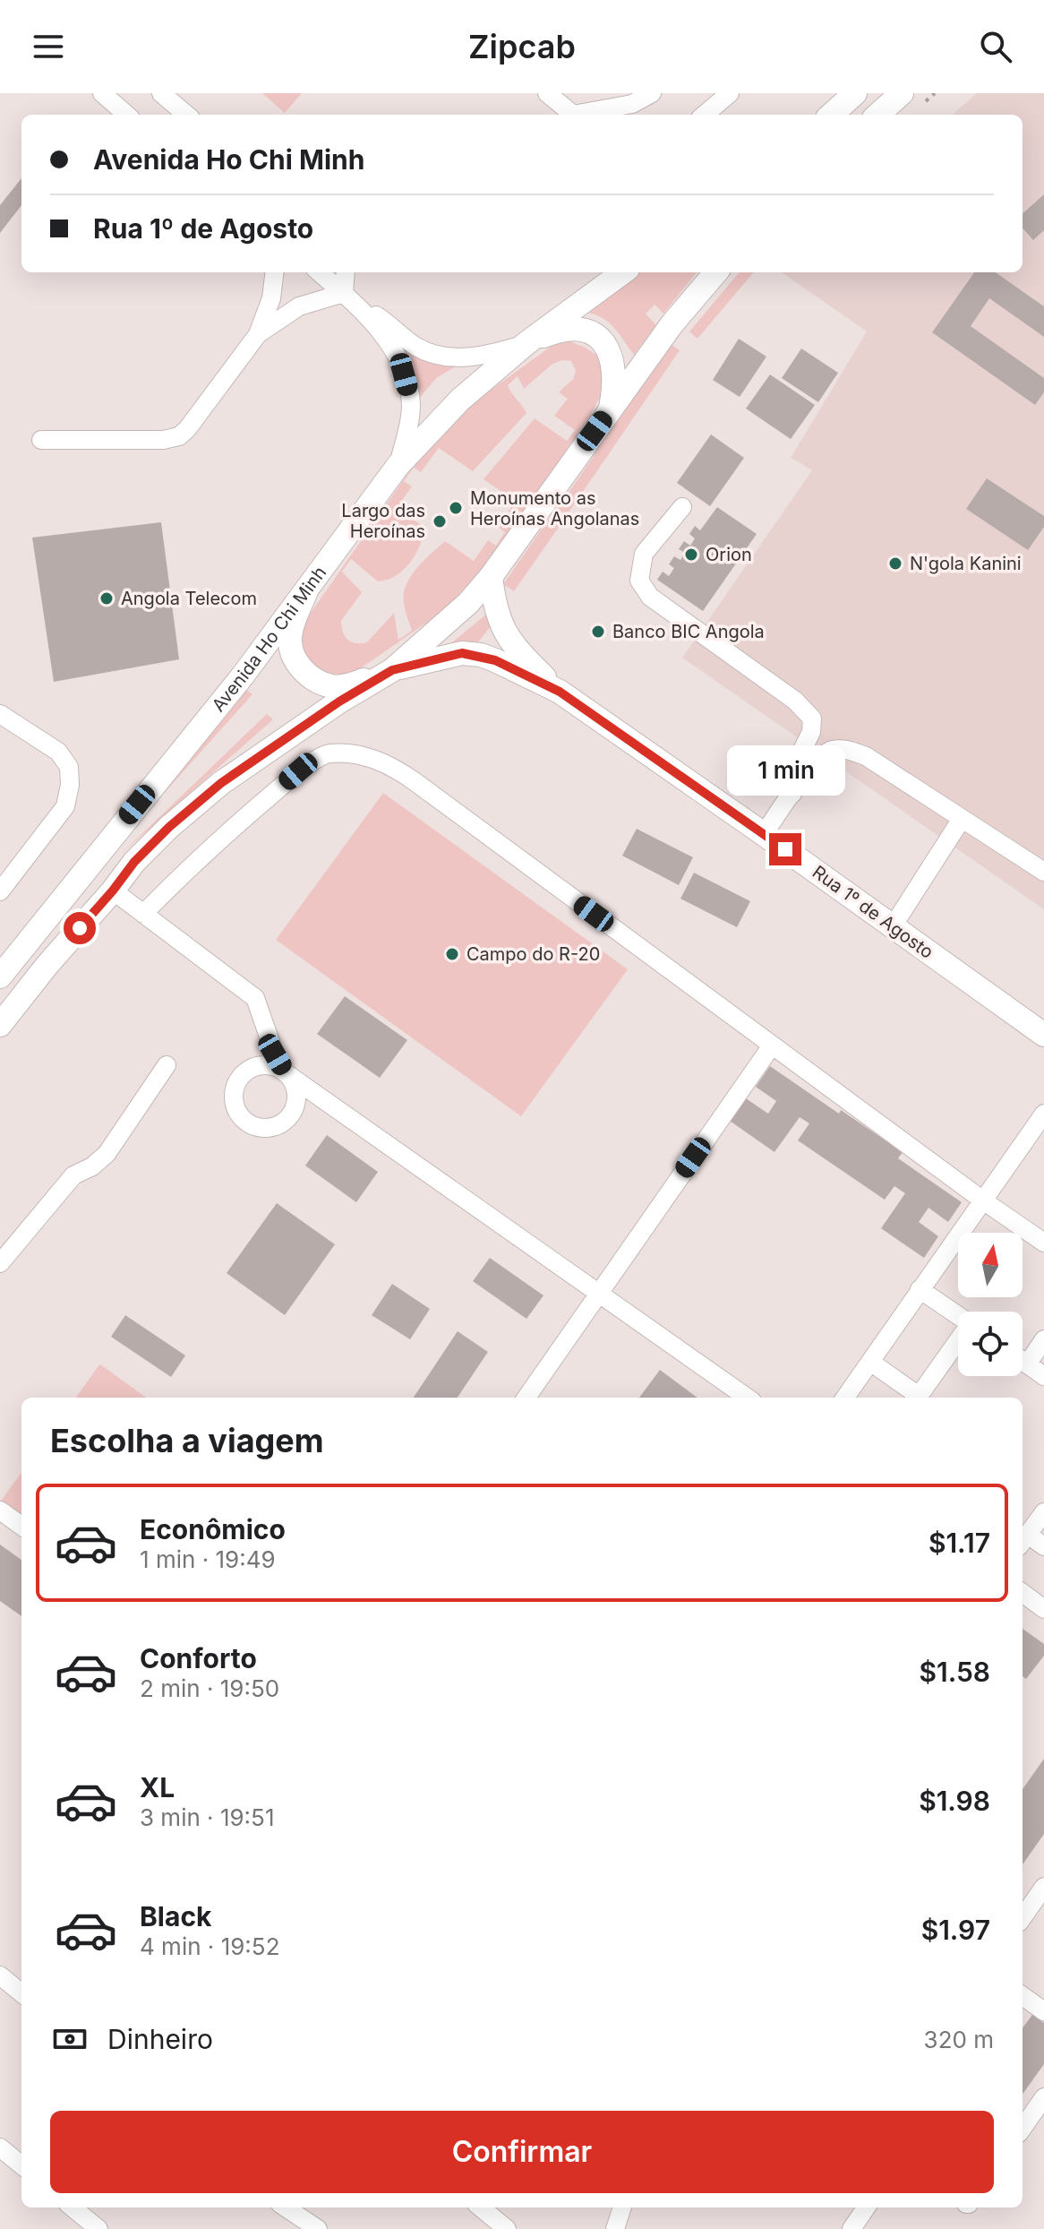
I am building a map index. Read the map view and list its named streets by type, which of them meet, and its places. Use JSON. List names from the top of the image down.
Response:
{
  "streets": {
    "main road": ["Avenida Ho Chi Minh", "Rua 1º de Agosto"]
  },
  "places": [
    "Monumento as Heroínas Angolanas",
    "Largo das Heroínas",
    "Orion",
    "N'gola Kanini",
    "Angola Telecom",
    "Banco BIC Angola",
    "Campo do R-20"
  ],
  "north": "top",
  "page": {
    "header": "Zipcab",
    "banner": ["Avenida Ho Chi Minh", "Rua 1º de Agosto"],
    "bubble": "1 min",
    "heading": "Escolha a viagem",
    "list": [
      {
        "name": "Econômico",
        "note": "1 min · 19:49",
        "value": "$1.17"
      },
      {
        "name": "Conforto",
        "note": "2 min · 19:50",
        "value": "$1.58"
      },
      {
        "name": "XL",
        "note": "3 min · 19:51",
        "value": "$1.98"
      },
      {
        "name": "Black",
        "note": "4 min · 19:52",
        "value": "$1.97"
      }
    ],
    "pay": ["Dinheiro", "320 m"],
    "buttons": "Confirmar"
  }
}
